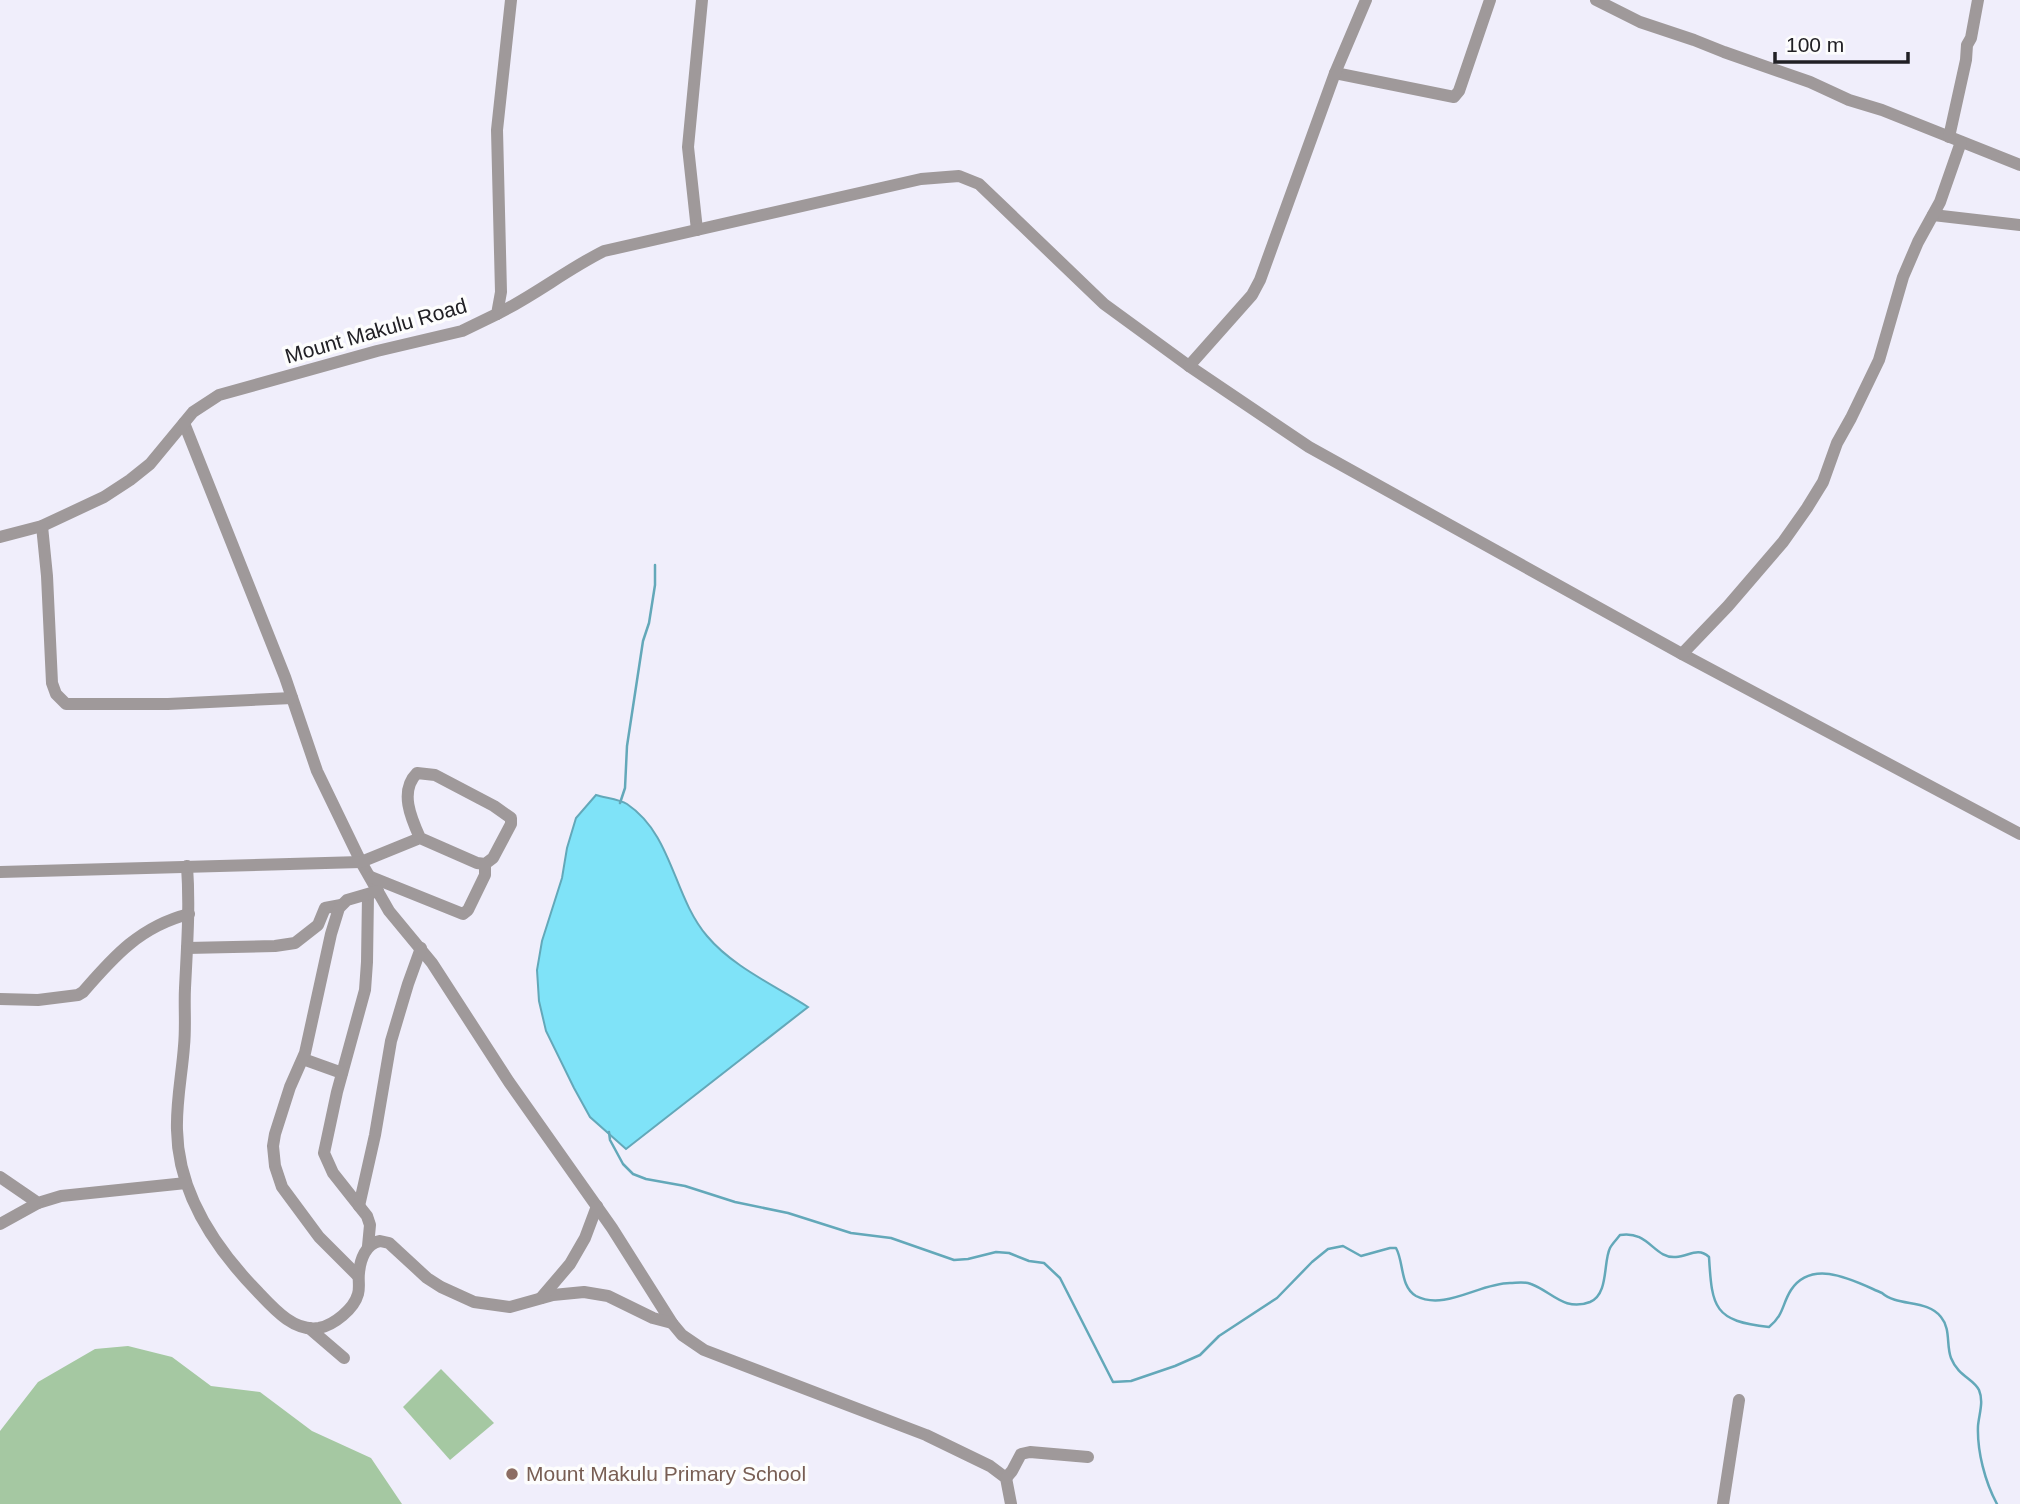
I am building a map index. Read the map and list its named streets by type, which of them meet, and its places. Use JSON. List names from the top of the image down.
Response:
{
  "streets": {
    "street": ["Mount Makulu Road"]
  },
  "places": ["Mount Makulu Primary School"],
  "scale_bar": "100 m"
}
